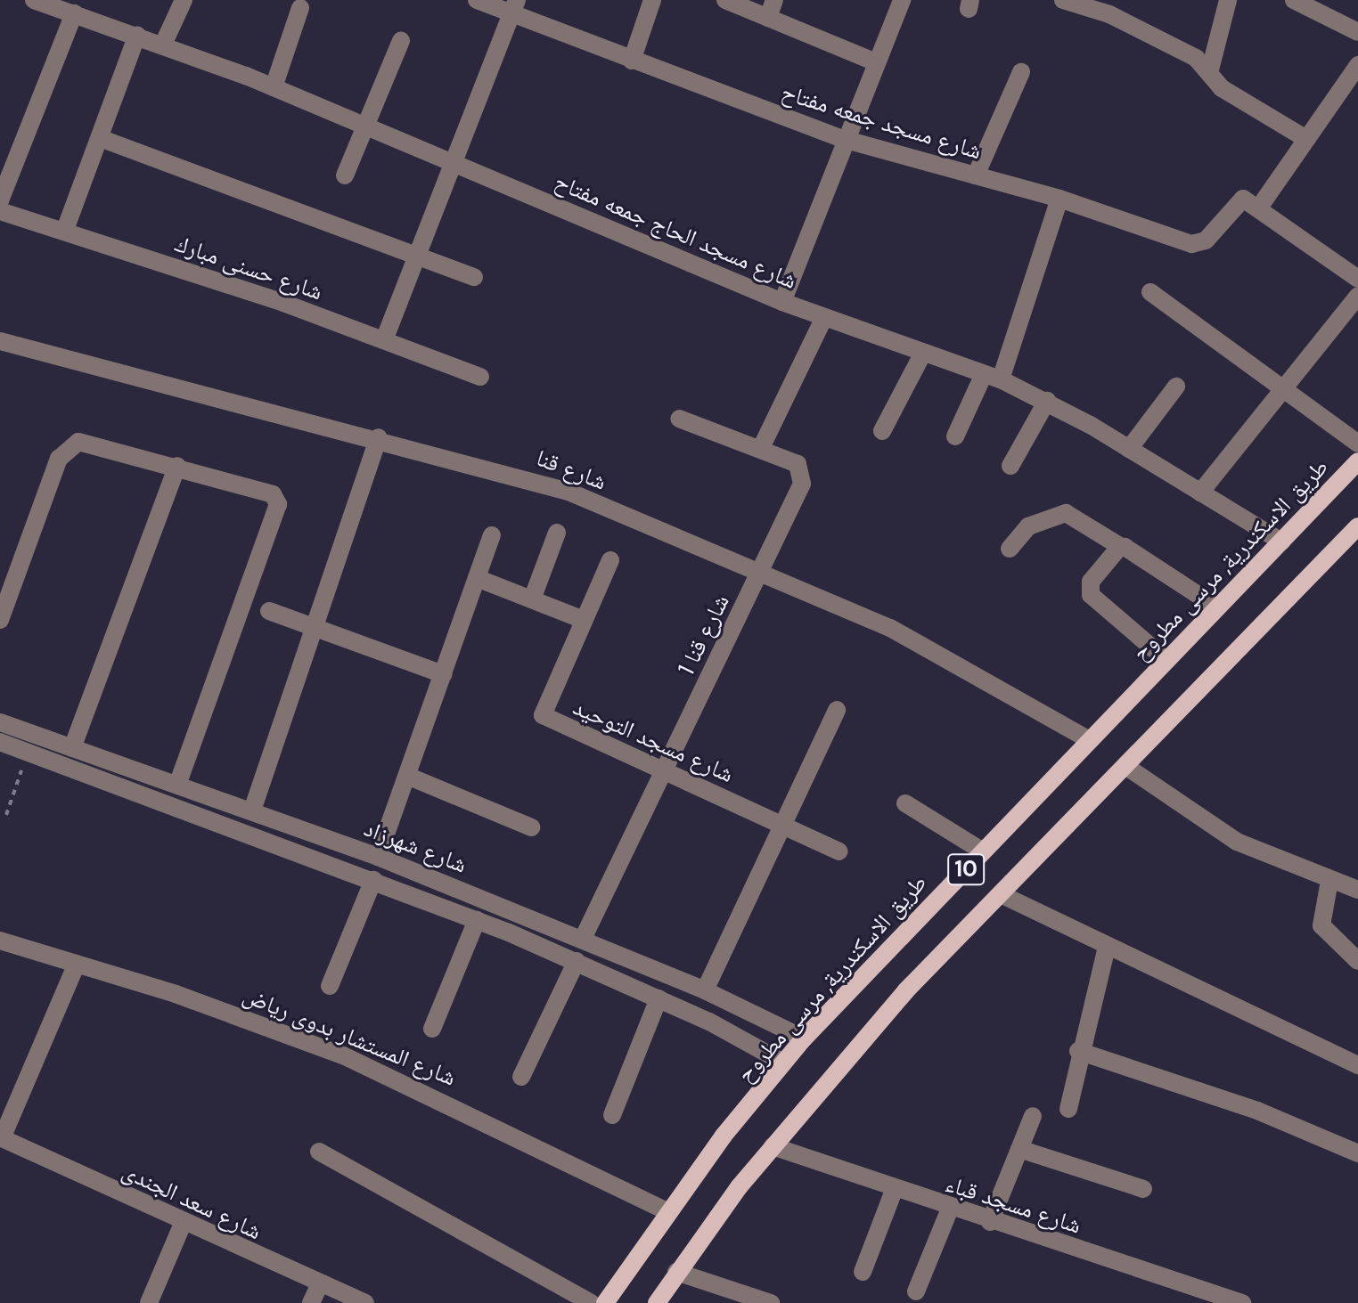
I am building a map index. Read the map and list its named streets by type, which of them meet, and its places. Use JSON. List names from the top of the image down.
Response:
{
  "streets": {
    "main road": ["طريق الاسكندرية, مرسى مطروح", "10"],
    "street": [
      "شارع مسجد جمعه مفتاح",
      "شارع مسجد الحاج جمعه مفتاح",
      "شارع حسنى مبارك",
      "شارع قنا",
      "شارع قنا 1",
      "شارع مسجد التوحيد",
      "شارع شهرزاد",
      "شارع المستشار بدوى رياض",
      "شارع سعد الجندى",
      "شارع مسجد قباء"
    ]
  },
  "crossings": [
    ["شارع مسجد الحاج جمعه مفتاح", "طريق الاسكندرية, مرسى مطروح"],
    ["شارع قنا", "طريق الاسكندرية, مرسى مطروح"],
    ["شارع قنا", "شارع قنا 1"],
    ["طريق الاسكندرية, مرسى مطروح", "شارع شهرزاد"],
    ["طريق الاسكندرية, مرسى مطروح", "شارع المستشار بدوى رياض"],
    ["شارع قنا 1", "شارع مسجد التوحيد"],
    ["شارع قنا 1", "شارع شهرزاد"],
    ["10", "شارع مسجد قباء"]
  ]
}
